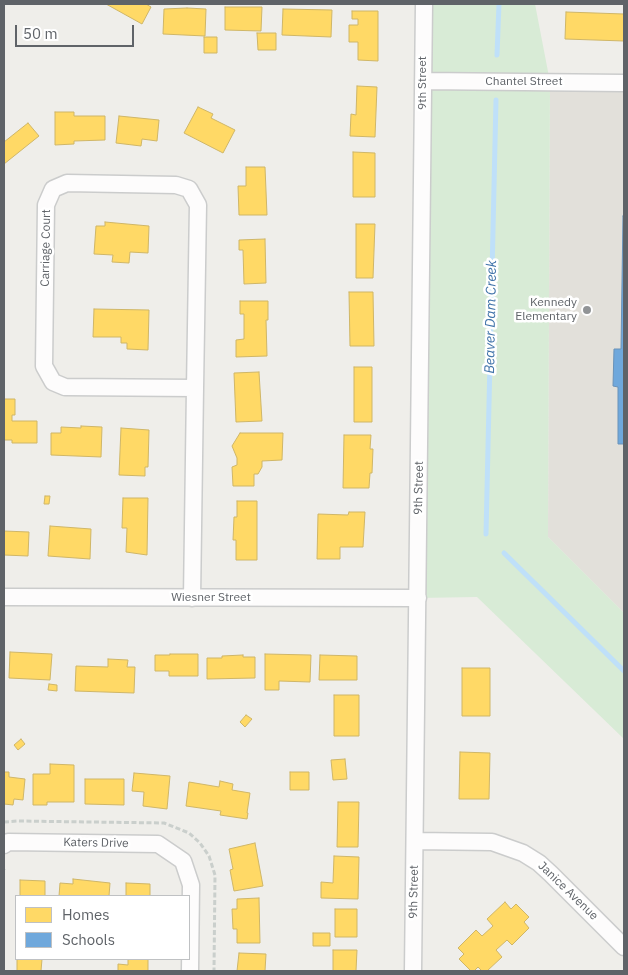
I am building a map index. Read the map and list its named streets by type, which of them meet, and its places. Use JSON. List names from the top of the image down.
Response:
{
  "streets": {
    "street": [
      "Chantel Street",
      "9th Street",
      "Carriage Court",
      "Wiesner Street",
      "Katers Drive",
      "Janice Avenue"
    ]
  },
  "crossings": [
    ["Chantel Street", "9th Street"],
    ["9th Street", "Wiesner Street"],
    ["9th Street", "Janice Avenue"],
    ["Carriage Court", "Wiesner Street"]
  ],
  "water": ["Beaver Dam Creek"],
  "places": ["Kennedy Elementary"],
  "legend": ["Homes", "Schools"],
  "scale_bar": "50 m"
}
